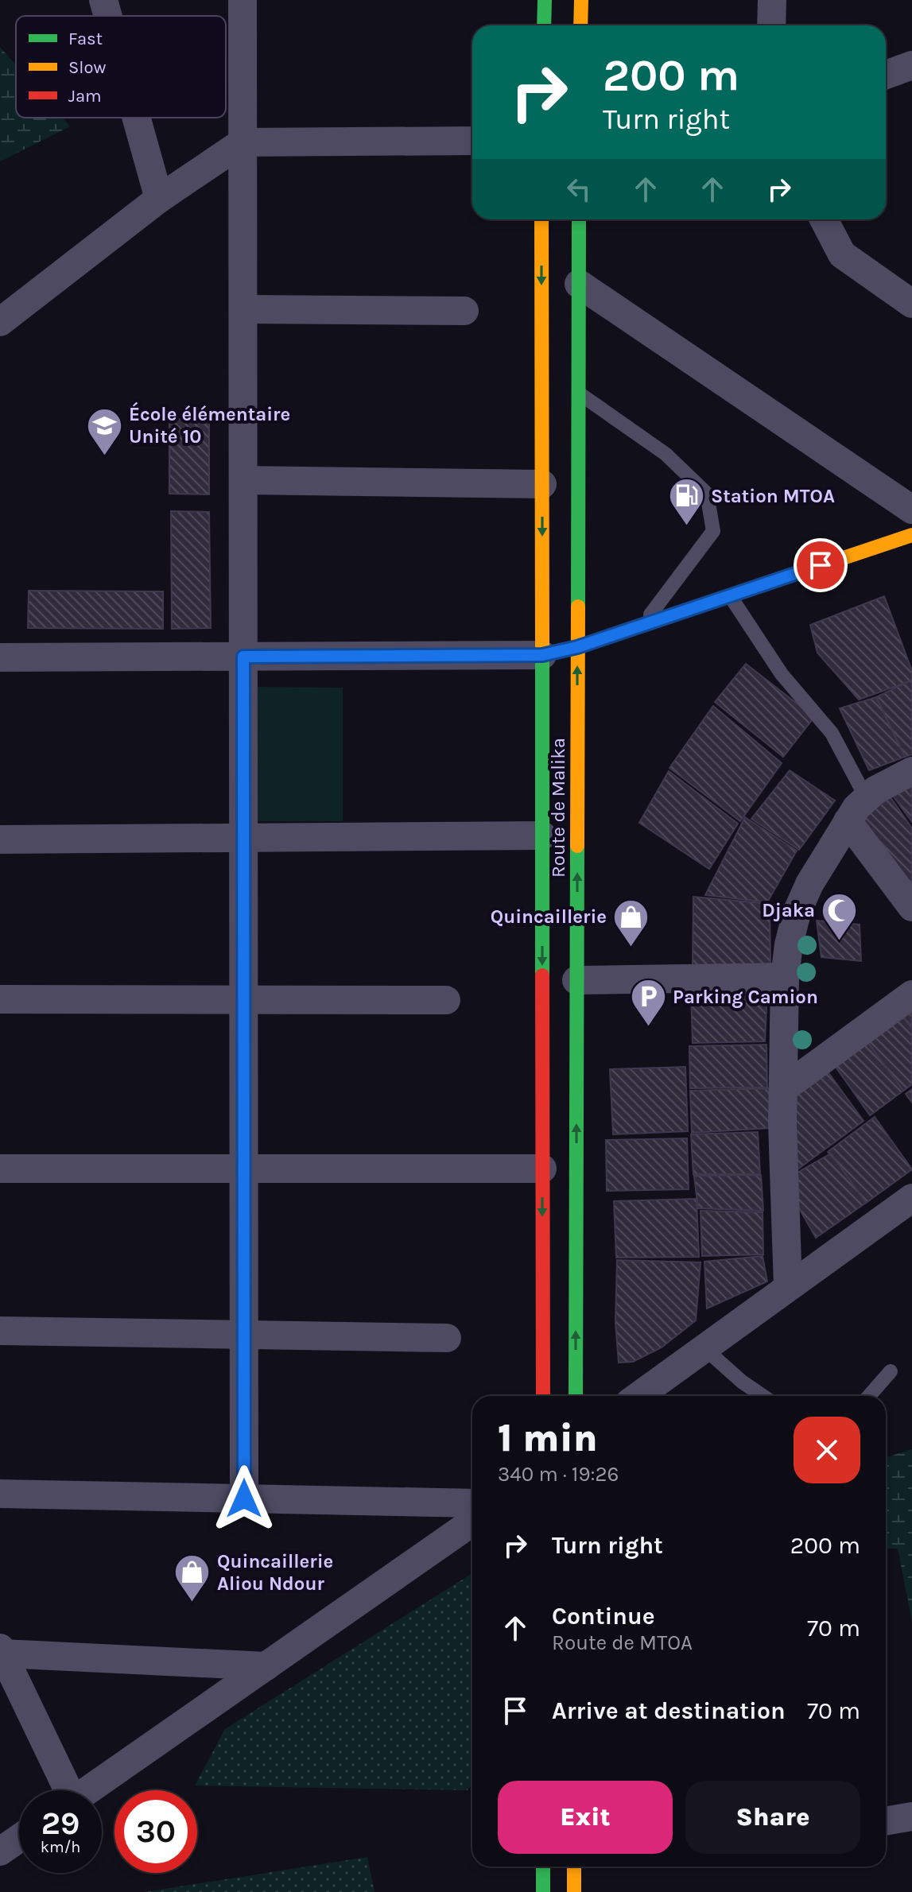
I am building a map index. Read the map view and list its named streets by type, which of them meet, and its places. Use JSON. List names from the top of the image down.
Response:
{
  "streets": {
    "main road": ["Route de Malika"]
  },
  "places": {
    "school or university": ["École élémentaire Unité 10"],
    "fuel station": ["Station MTOA"],
    "mosque": ["Djaka"],
    "shop": ["Quincaillerie", "Quincaillerie Aliou Ndour"],
    "parking": ["Parking Camion"]
  },
  "legend": ["Fast", "Slow", "Jam"],
  "page": {
    "turn": ["200 m", "Turn right"],
    "heading": ["1 min", "340 m · 19:26"],
    "list": [
      {
        "name": "Turn right",
        "value": "200 m"
      },
      {
        "name": "Continue",
        "note": "Route de MTOA",
        "value": "70 m"
      },
      {
        "name": "Arrive at destination",
        "value": "70 m"
      }
    ],
    "buttons": ["Exit", "Share"],
    "speed": "29 km/h",
    "limit": "30"
  }
}
